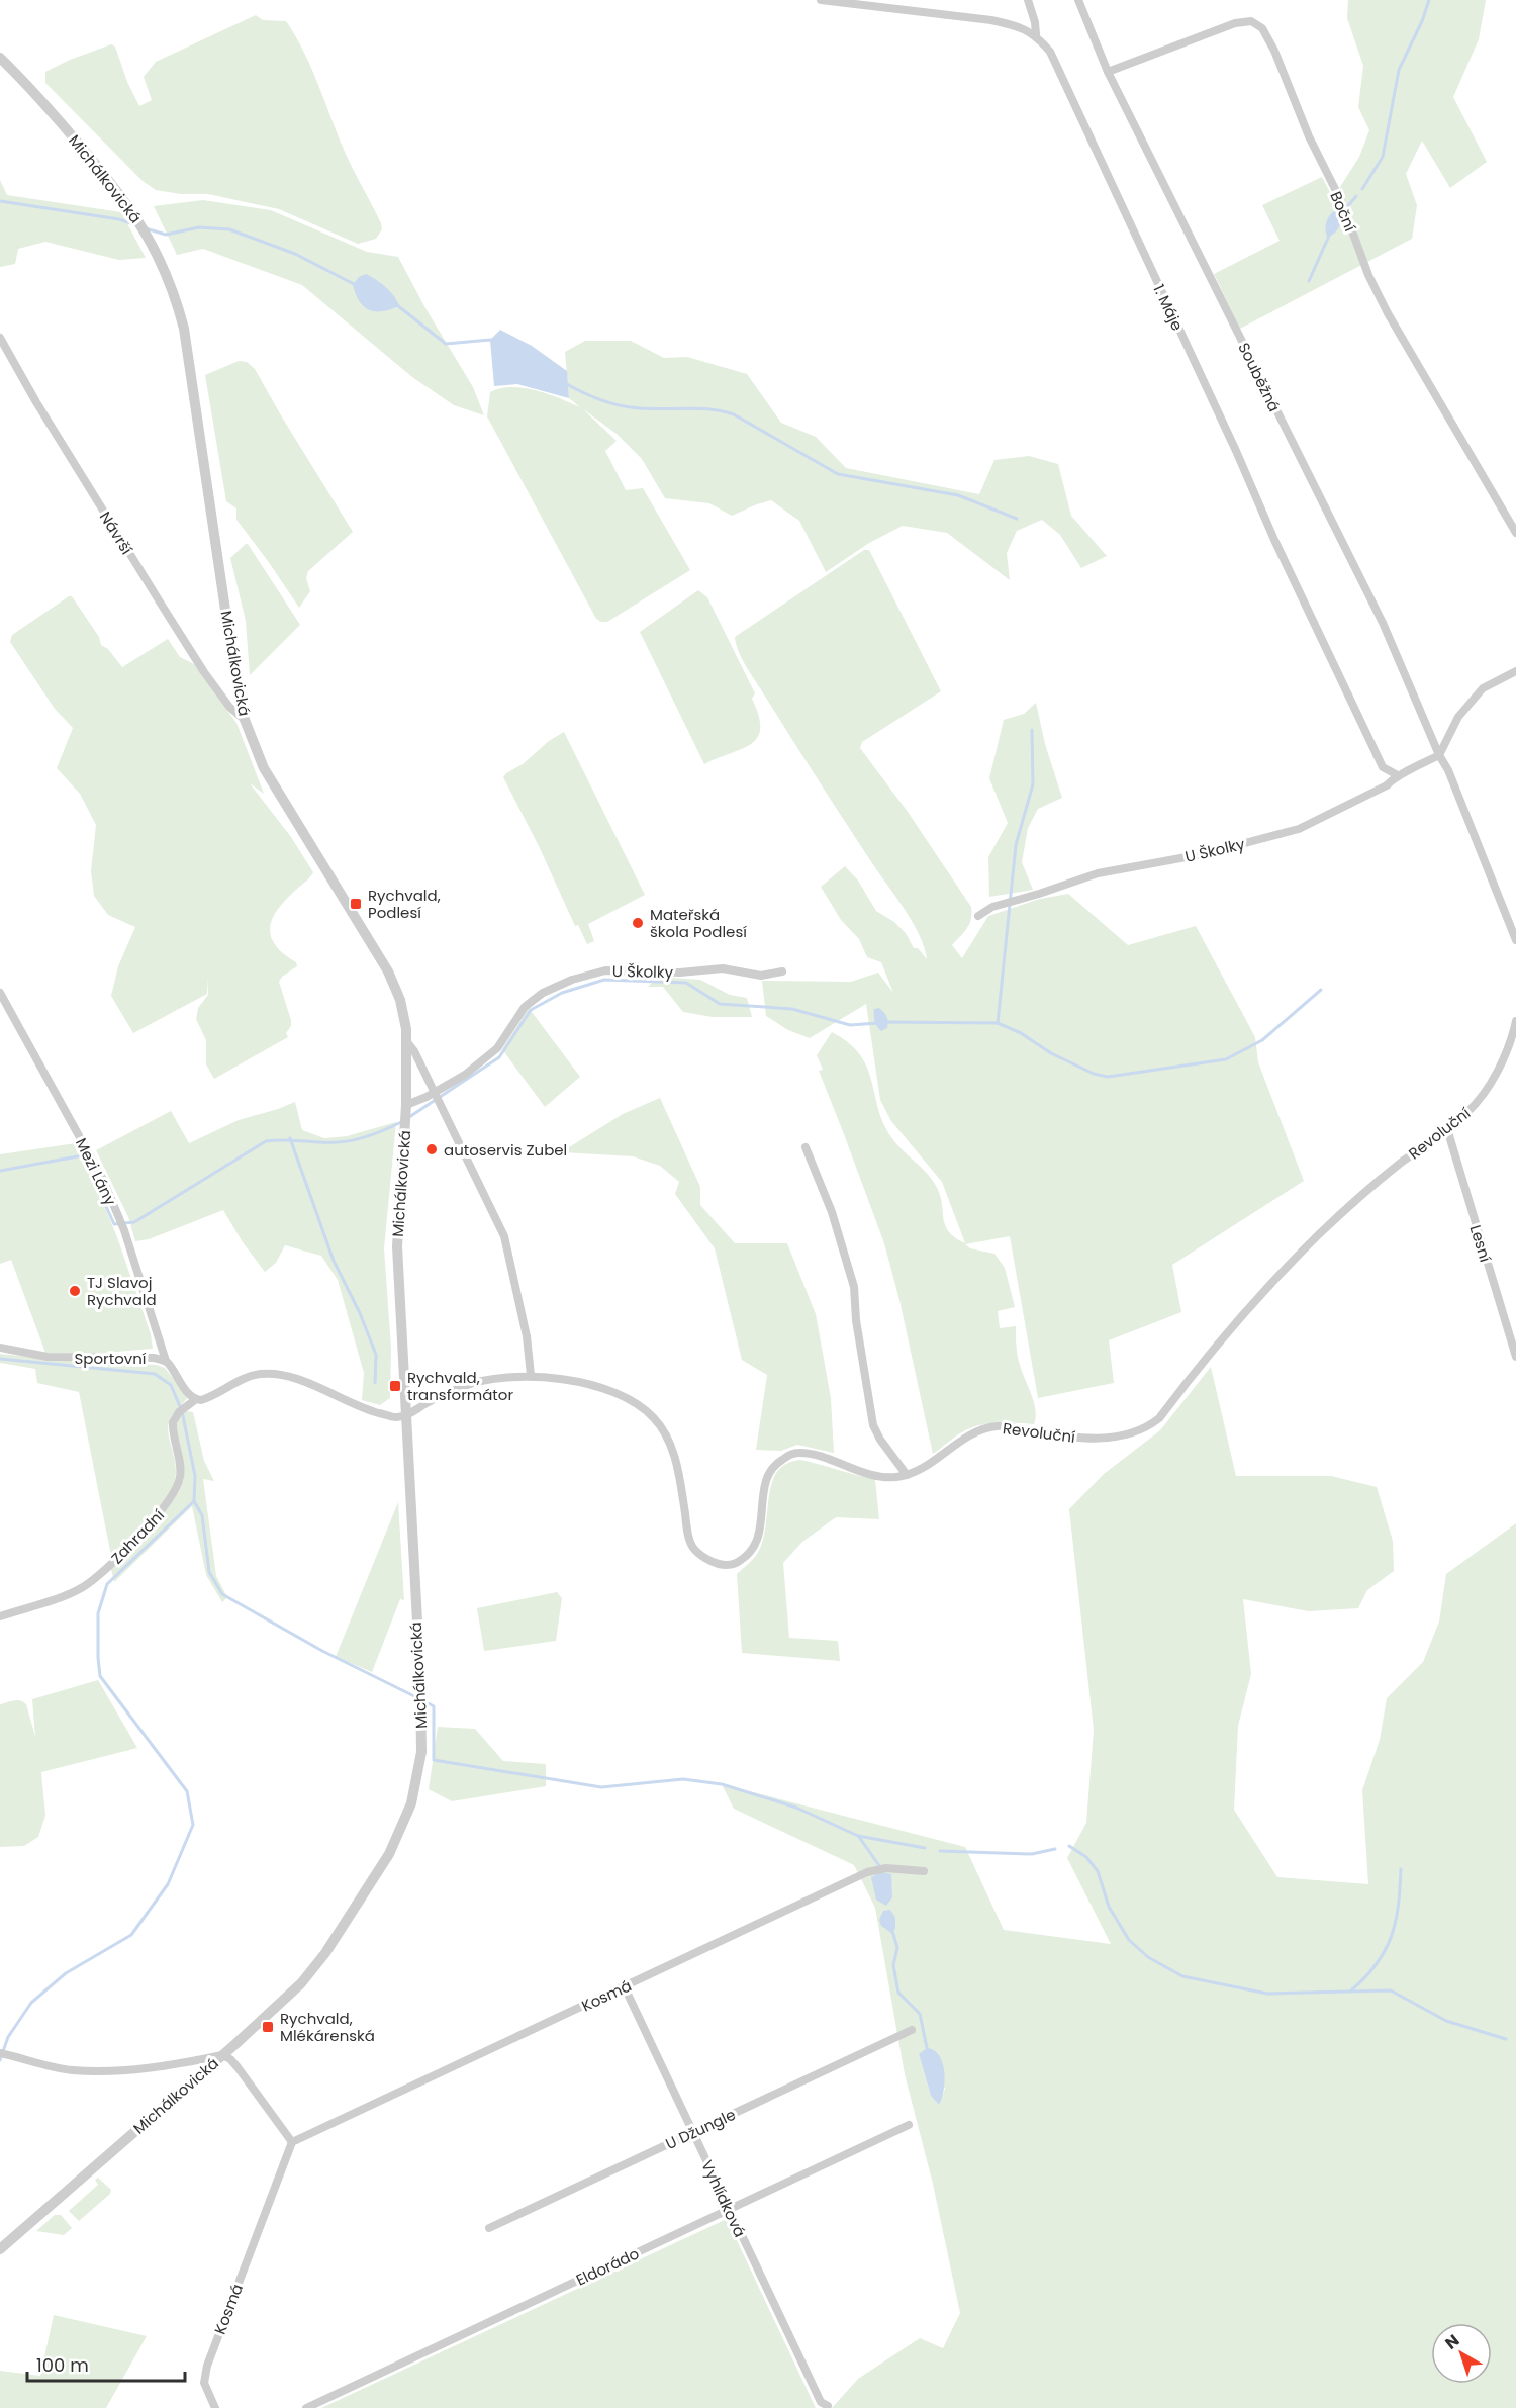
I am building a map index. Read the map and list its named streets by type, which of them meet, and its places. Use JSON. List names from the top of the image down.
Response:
{
  "streets": {
    "street": [
      "Michálkovická",
      "Boční",
      "1. Máje",
      "Souběžná",
      "Návrší",
      "U Školky",
      "Revoluční",
      "Mezi Lány",
      "Lesní",
      "Sportovní",
      "Zahradní",
      "Kosmá",
      "U Džungle",
      "Vyhlídková",
      "Eldorádo"
    ]
  },
  "crossings": [
    ["Michálkovická", "Návrší"],
    ["Michálkovická", "U Školky"],
    ["Michálkovická", "Revoluční"],
    ["Boční", "Souběžná"],
    ["1. Máje", "U Školky"],
    ["Souběžná", "U Školky"],
    ["Revoluční", "Lesní"],
    ["Mezi Lány", "Sportovní"],
    ["Sportovní", "Zahradní"],
    ["Kosmá", "Vyhlídková"],
    ["U Džungle", "Vyhlídková"],
    ["Vyhlídková", "Eldorádo"]
  ],
  "places": {
    "transit": ["Rychvald, Podlesí", "Rychvald, transformátor", "Rychvald, Mlékárenská"],
    "other": ["Mateřská škola Podlesí", "autoservis Zubel", "TJ Slavoj Rychvald"]
  },
  "scale_bar": "100 m",
  "north": "top left"
}
